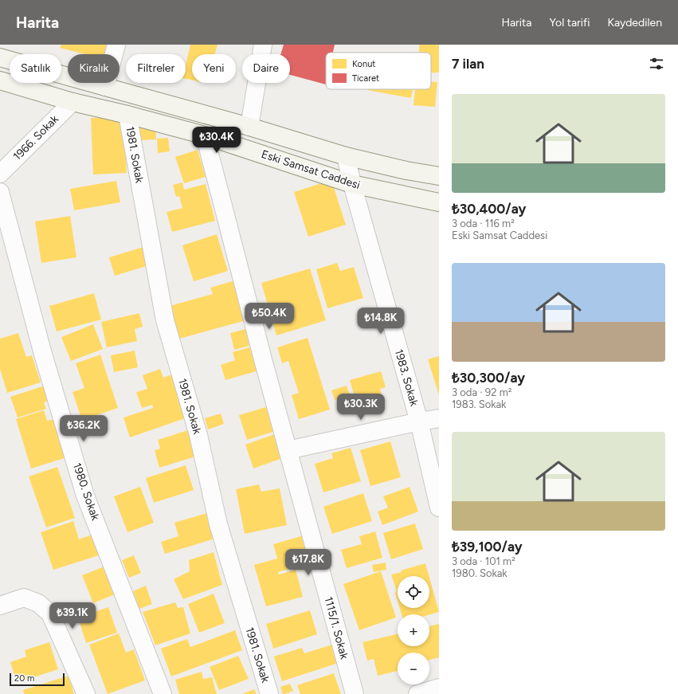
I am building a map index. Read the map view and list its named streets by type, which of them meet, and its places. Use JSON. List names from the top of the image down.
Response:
{
  "streets": {
    "street": [
      "1966. Sokak",
      "1981. Sokak",
      "Eski Samsat Caddesi",
      "1983. Sokak",
      "1980. Sokak",
      "1115/1. Sokak"
    ]
  },
  "crossings": [
    ["1966. Sokak", "Eski Samsat Caddesi"],
    ["1981. Sokak", "Eski Samsat Caddesi"],
    ["Eski Samsat Caddesi", "1983. Sokak"],
    ["Eski Samsat Caddesi", "1115/1. Sokak"]
  ],
  "legend": ["Konut", "Ticaret"],
  "scale_bar": "20 m",
  "page": {
    "header": "Harita",
    "nav": ["Harita", "Yol tarifi", "Kaydedilen"],
    "heading": "7 ilan",
    "chip": [
      "Satılık",
      "Kiralık",
      "Filtreler",
      "Yeni",
      "Daire"
    ],
    "list": [
      {
        "name": "₺30,400/ay",
        "note": "3 oda · 116 m² · Eski Samsat Caddesi"
      },
      {
        "name": "₺30,300/ay",
        "note": "3 oda · 92 m² · 1983. Sokak"
      },
      {
        "name": "₺39,100/ay",
        "note": "3 oda · 101 m² · 1980. Sokak"
      }
    ],
    "price": [
      "₺30.4K",
      "₺50.4K",
      "₺14.8K",
      "₺30.3K",
      "₺36.2K",
      "₺17.8K",
      "₺39.1K"
    ],
    "map_buttons": ["+", "−"],
    "scale": "20 m"
  }
}
